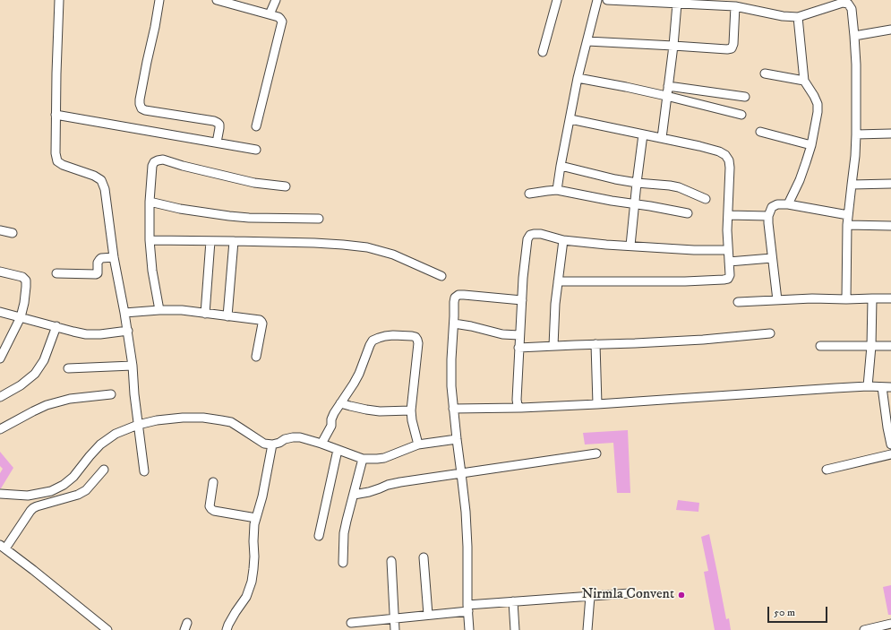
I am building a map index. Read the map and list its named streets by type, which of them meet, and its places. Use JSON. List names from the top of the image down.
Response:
{
  "places": ["Nirmla Convent"],
  "scale_bar": "50 m"
}
